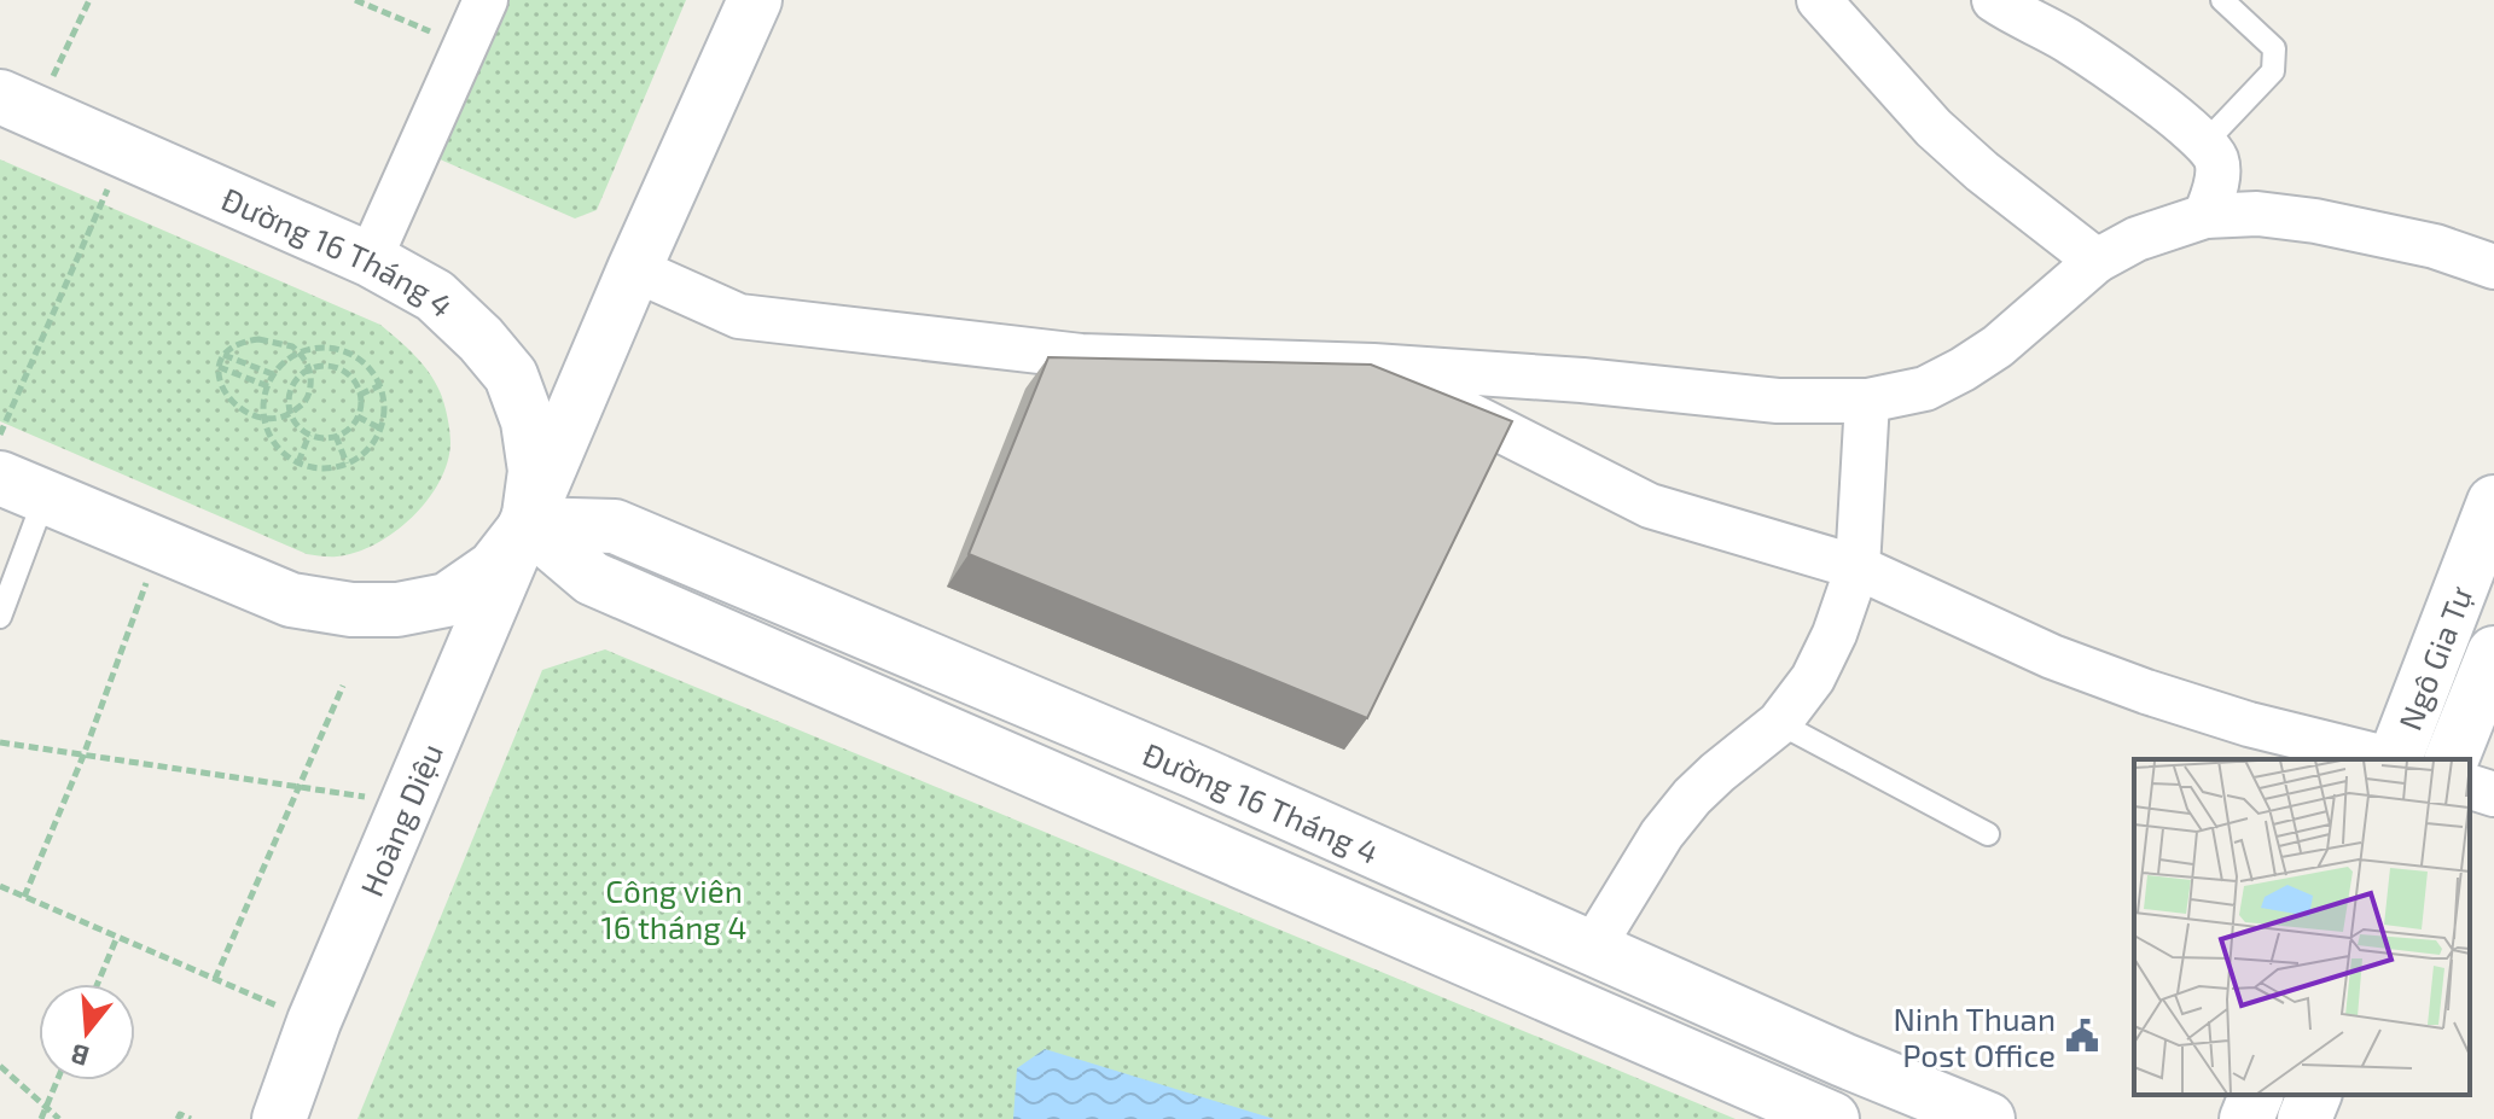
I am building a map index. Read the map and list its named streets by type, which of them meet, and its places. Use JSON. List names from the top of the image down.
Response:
{
  "streets": {
    "main road": ["Đường 16 Tháng 4", "Ngô Gia Tự", "Hoàng Diệu"]
  },
  "crossings": [
    ["Đường 16 Tháng 4", "Hoàng Diệu"]
  ],
  "parks": ["Công viên 16 tháng 4"],
  "places": {
    "public building": ["Ninh Thuan Post Office"]
  },
  "north": "bottom"
}
